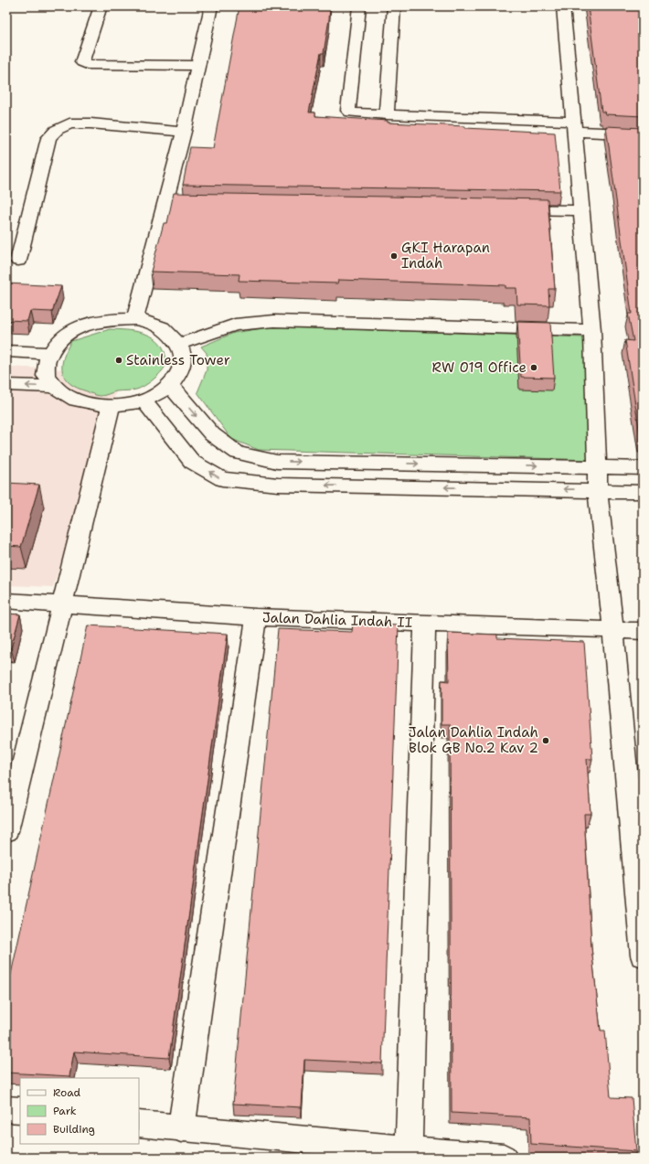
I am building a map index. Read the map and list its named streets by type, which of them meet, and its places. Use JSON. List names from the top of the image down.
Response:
{
  "streets": {
    "street": ["Jalan Dahlia Indah II"]
  },
  "places": [
    "GKI Harapan Indah",
    "Stainless Tower",
    "RW 019 Office",
    "Jalan Dahlia Indah Blok GB No.2 Kav 2"
  ],
  "legend": ["Road", "Park", "Building"]
}
